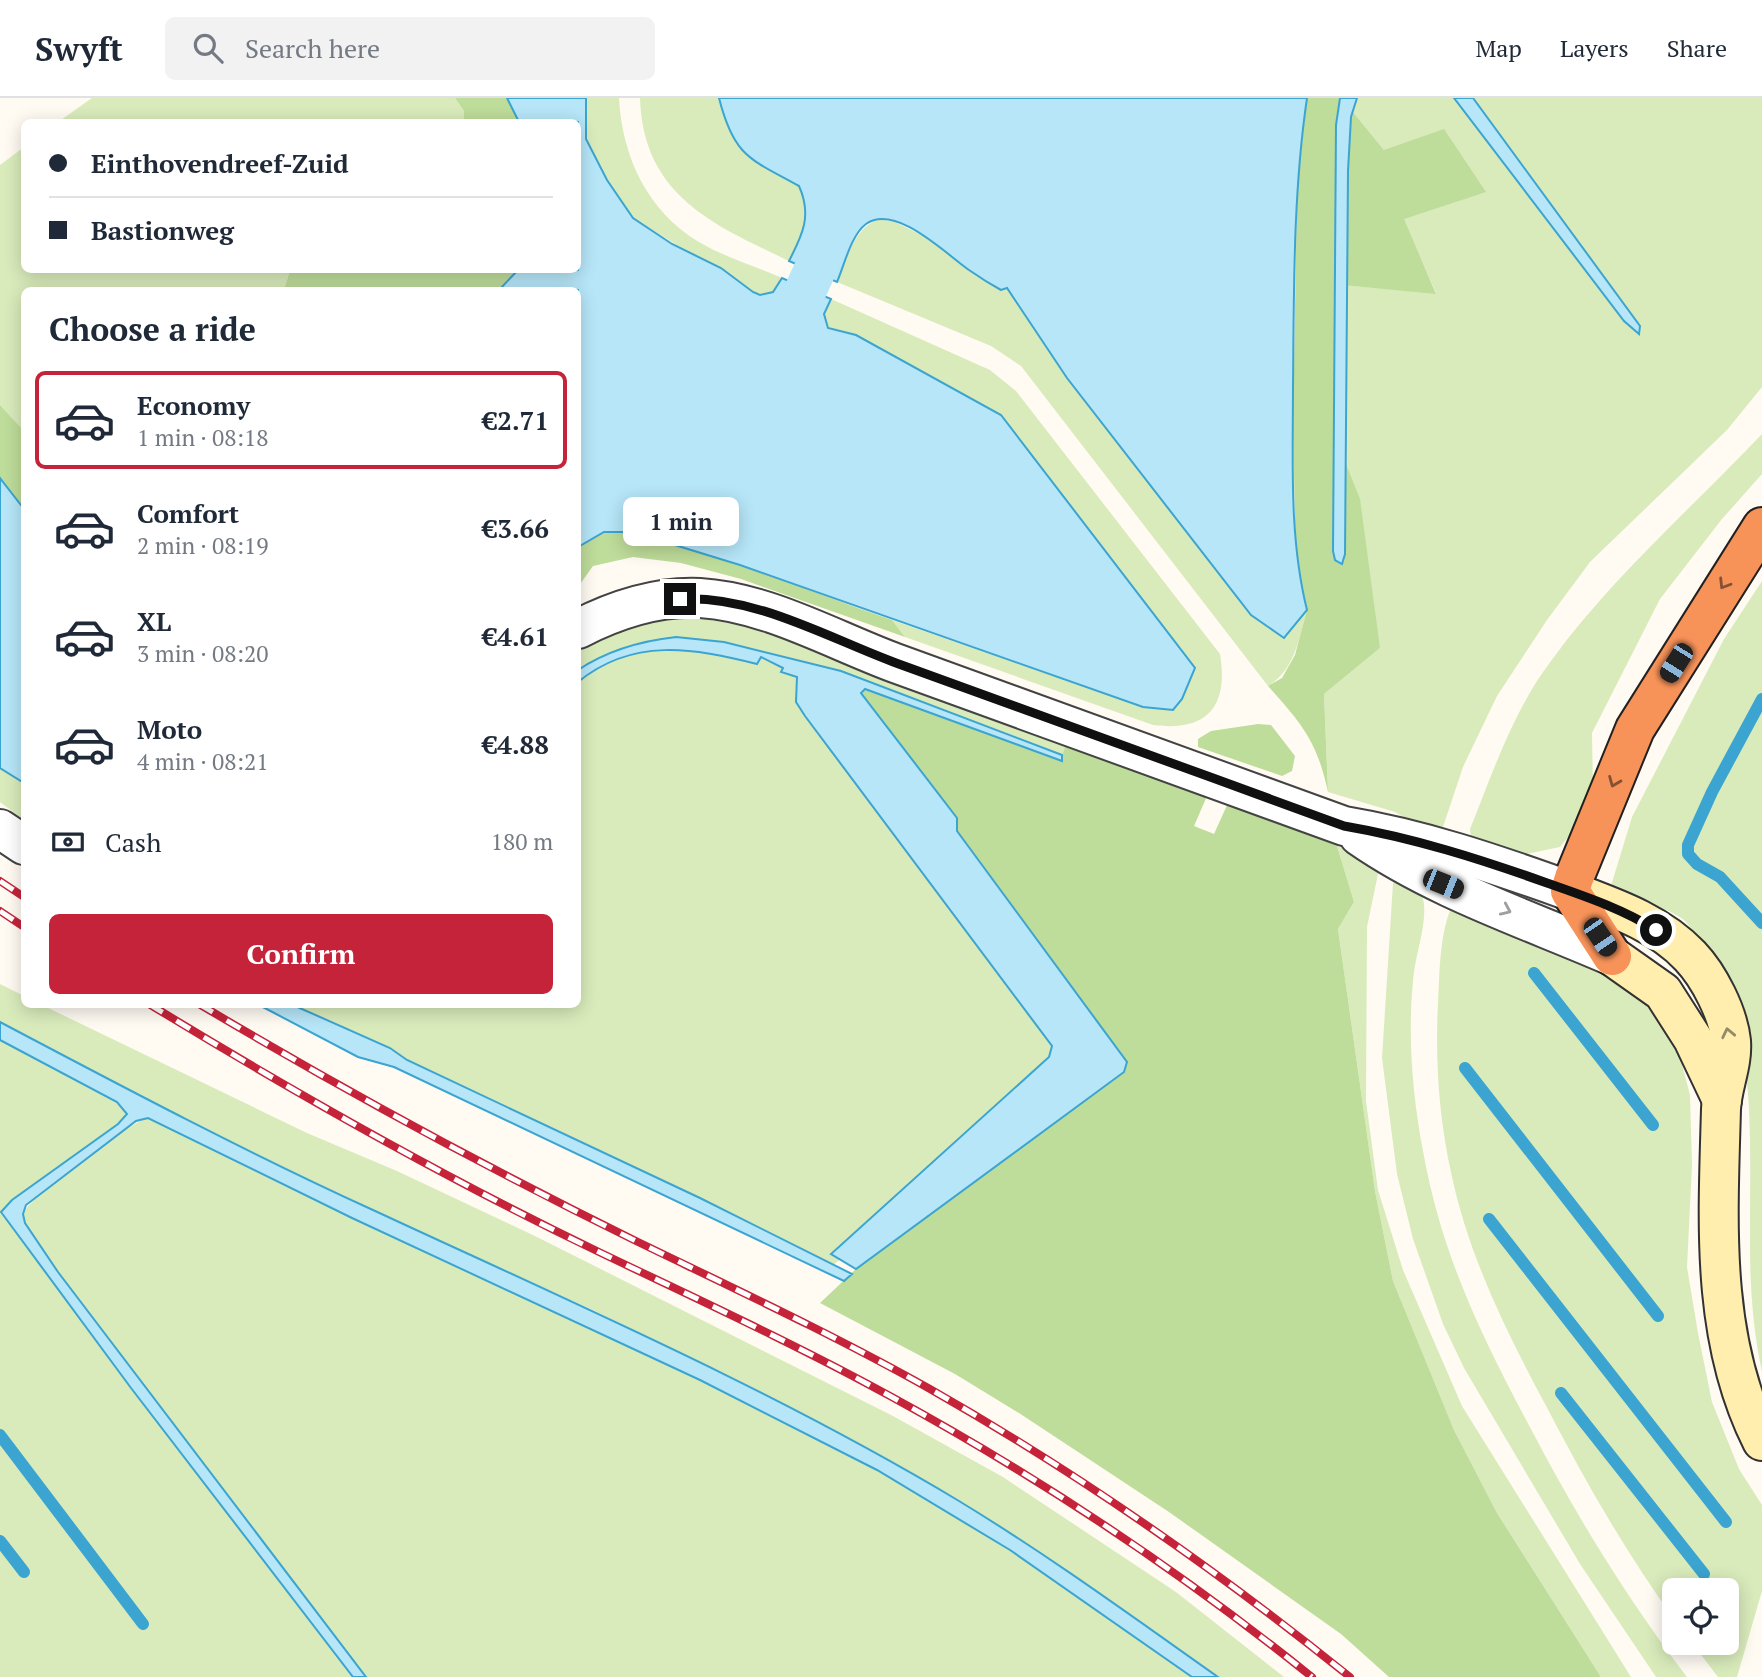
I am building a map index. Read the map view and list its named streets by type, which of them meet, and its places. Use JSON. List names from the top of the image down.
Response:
{
  "page": {
    "header": "Swyft",
    "search": "Search here",
    "nav": ["Map", "Layers", "Share"],
    "banner": ["Einthovendreef-Zuid", "Bastionweg"],
    "heading": "Choose a ride",
    "list": [
      {
        "name": "Economy",
        "note": "1 min · 08:18",
        "value": "€2.71"
      },
      {
        "name": "Comfort",
        "note": "2 min · 08:19",
        "value": "€3.66"
      },
      {
        "name": "XL",
        "note": "3 min · 08:20",
        "value": "€4.61"
      },
      {
        "name": "Moto",
        "note": "4 min · 08:21",
        "value": "€4.88"
      }
    ],
    "bubble": "1 min",
    "pay": ["Cash", "180 m"],
    "buttons": "Confirm"
  }
}
